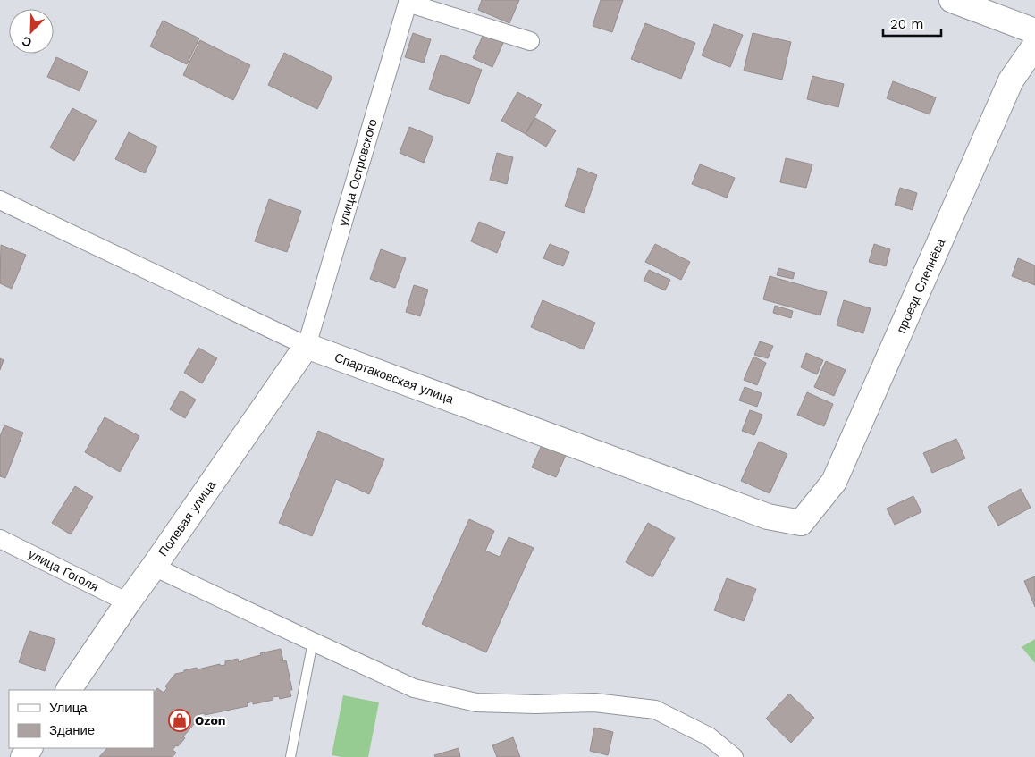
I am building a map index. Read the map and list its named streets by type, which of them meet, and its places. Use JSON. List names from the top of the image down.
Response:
{
  "streets": {
    "street": [
      "улица Островского",
      "проезд Слепнёва",
      "Спартаковская улица",
      "Полевая улица",
      "улица Гоголя"
    ]
  },
  "crossings": [
    ["улица Островского", "Спартаковская улица"],
    ["улица Островского", "Полевая улица"],
    ["проезд Слепнёва", "Спартаковская улица"],
    ["Спартаковская улица", "Полевая улица"],
    ["Полевая улица", "улица Гоголя"]
  ],
  "places": {
    "shop": ["Ozon"]
  },
  "legend": ["Улица", "Здание"],
  "scale_bar": "20 m",
  "north": "bottom left"
}
